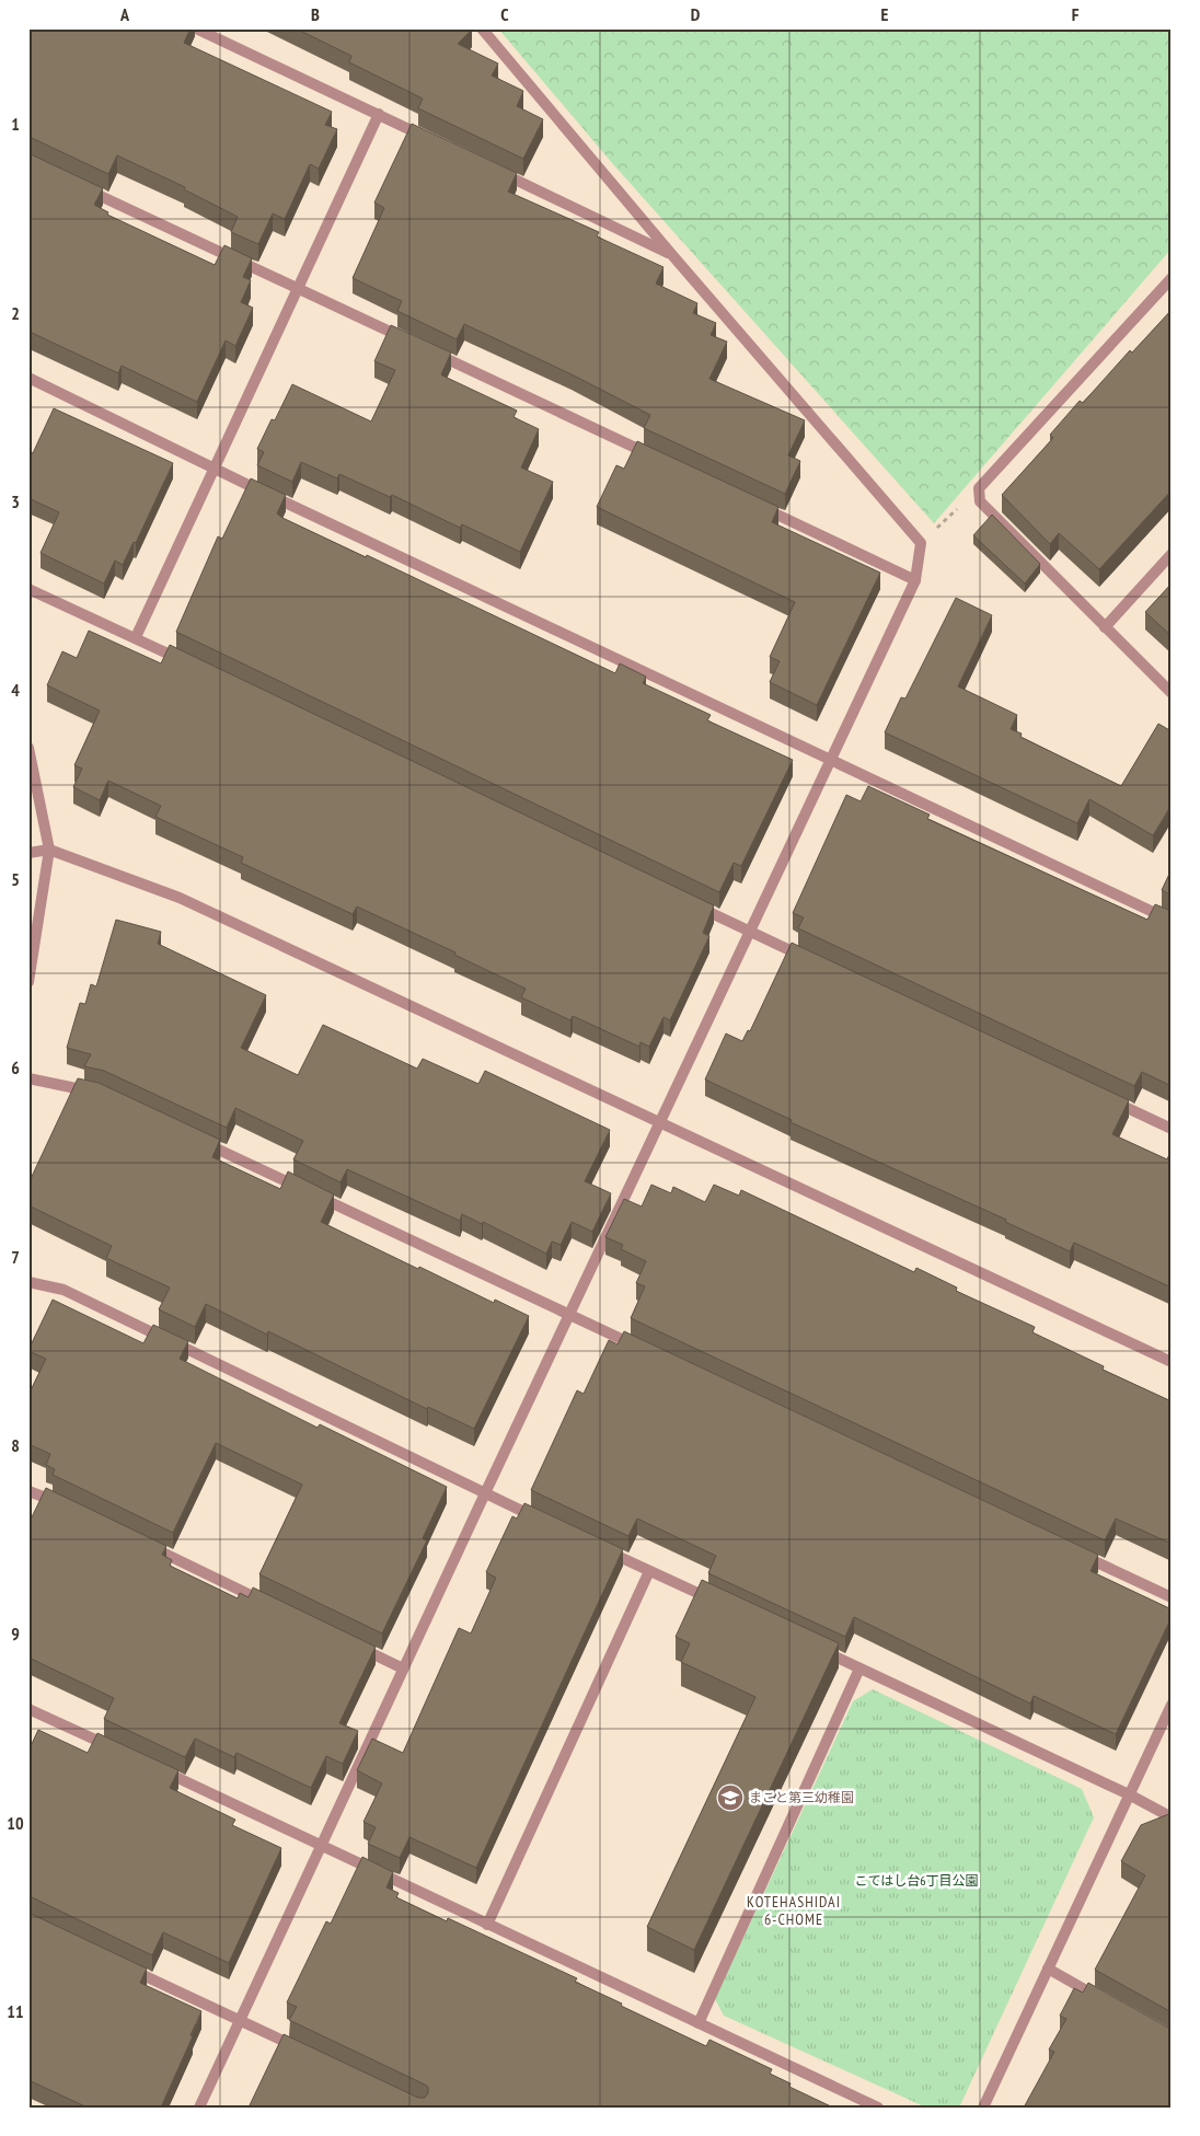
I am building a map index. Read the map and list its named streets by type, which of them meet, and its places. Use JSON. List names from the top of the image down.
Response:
{
  "districts": ["KOTEHASHIDAI 6-CHOME"],
  "parks": ["こてはし台6丁目公園"],
  "places": {
    "school or university": ["まこと第三幼稚園"]
  },
  "grid": {
    "columns": [
      "A",
      "B",
      "C",
      "D",
      "E",
      "F"
    ],
    "rows": [
      "1",
      "2",
      "3",
      "4",
      "5",
      "6",
      "7",
      "8",
      "9",
      "10",
      "11"
    ]
  }
}
